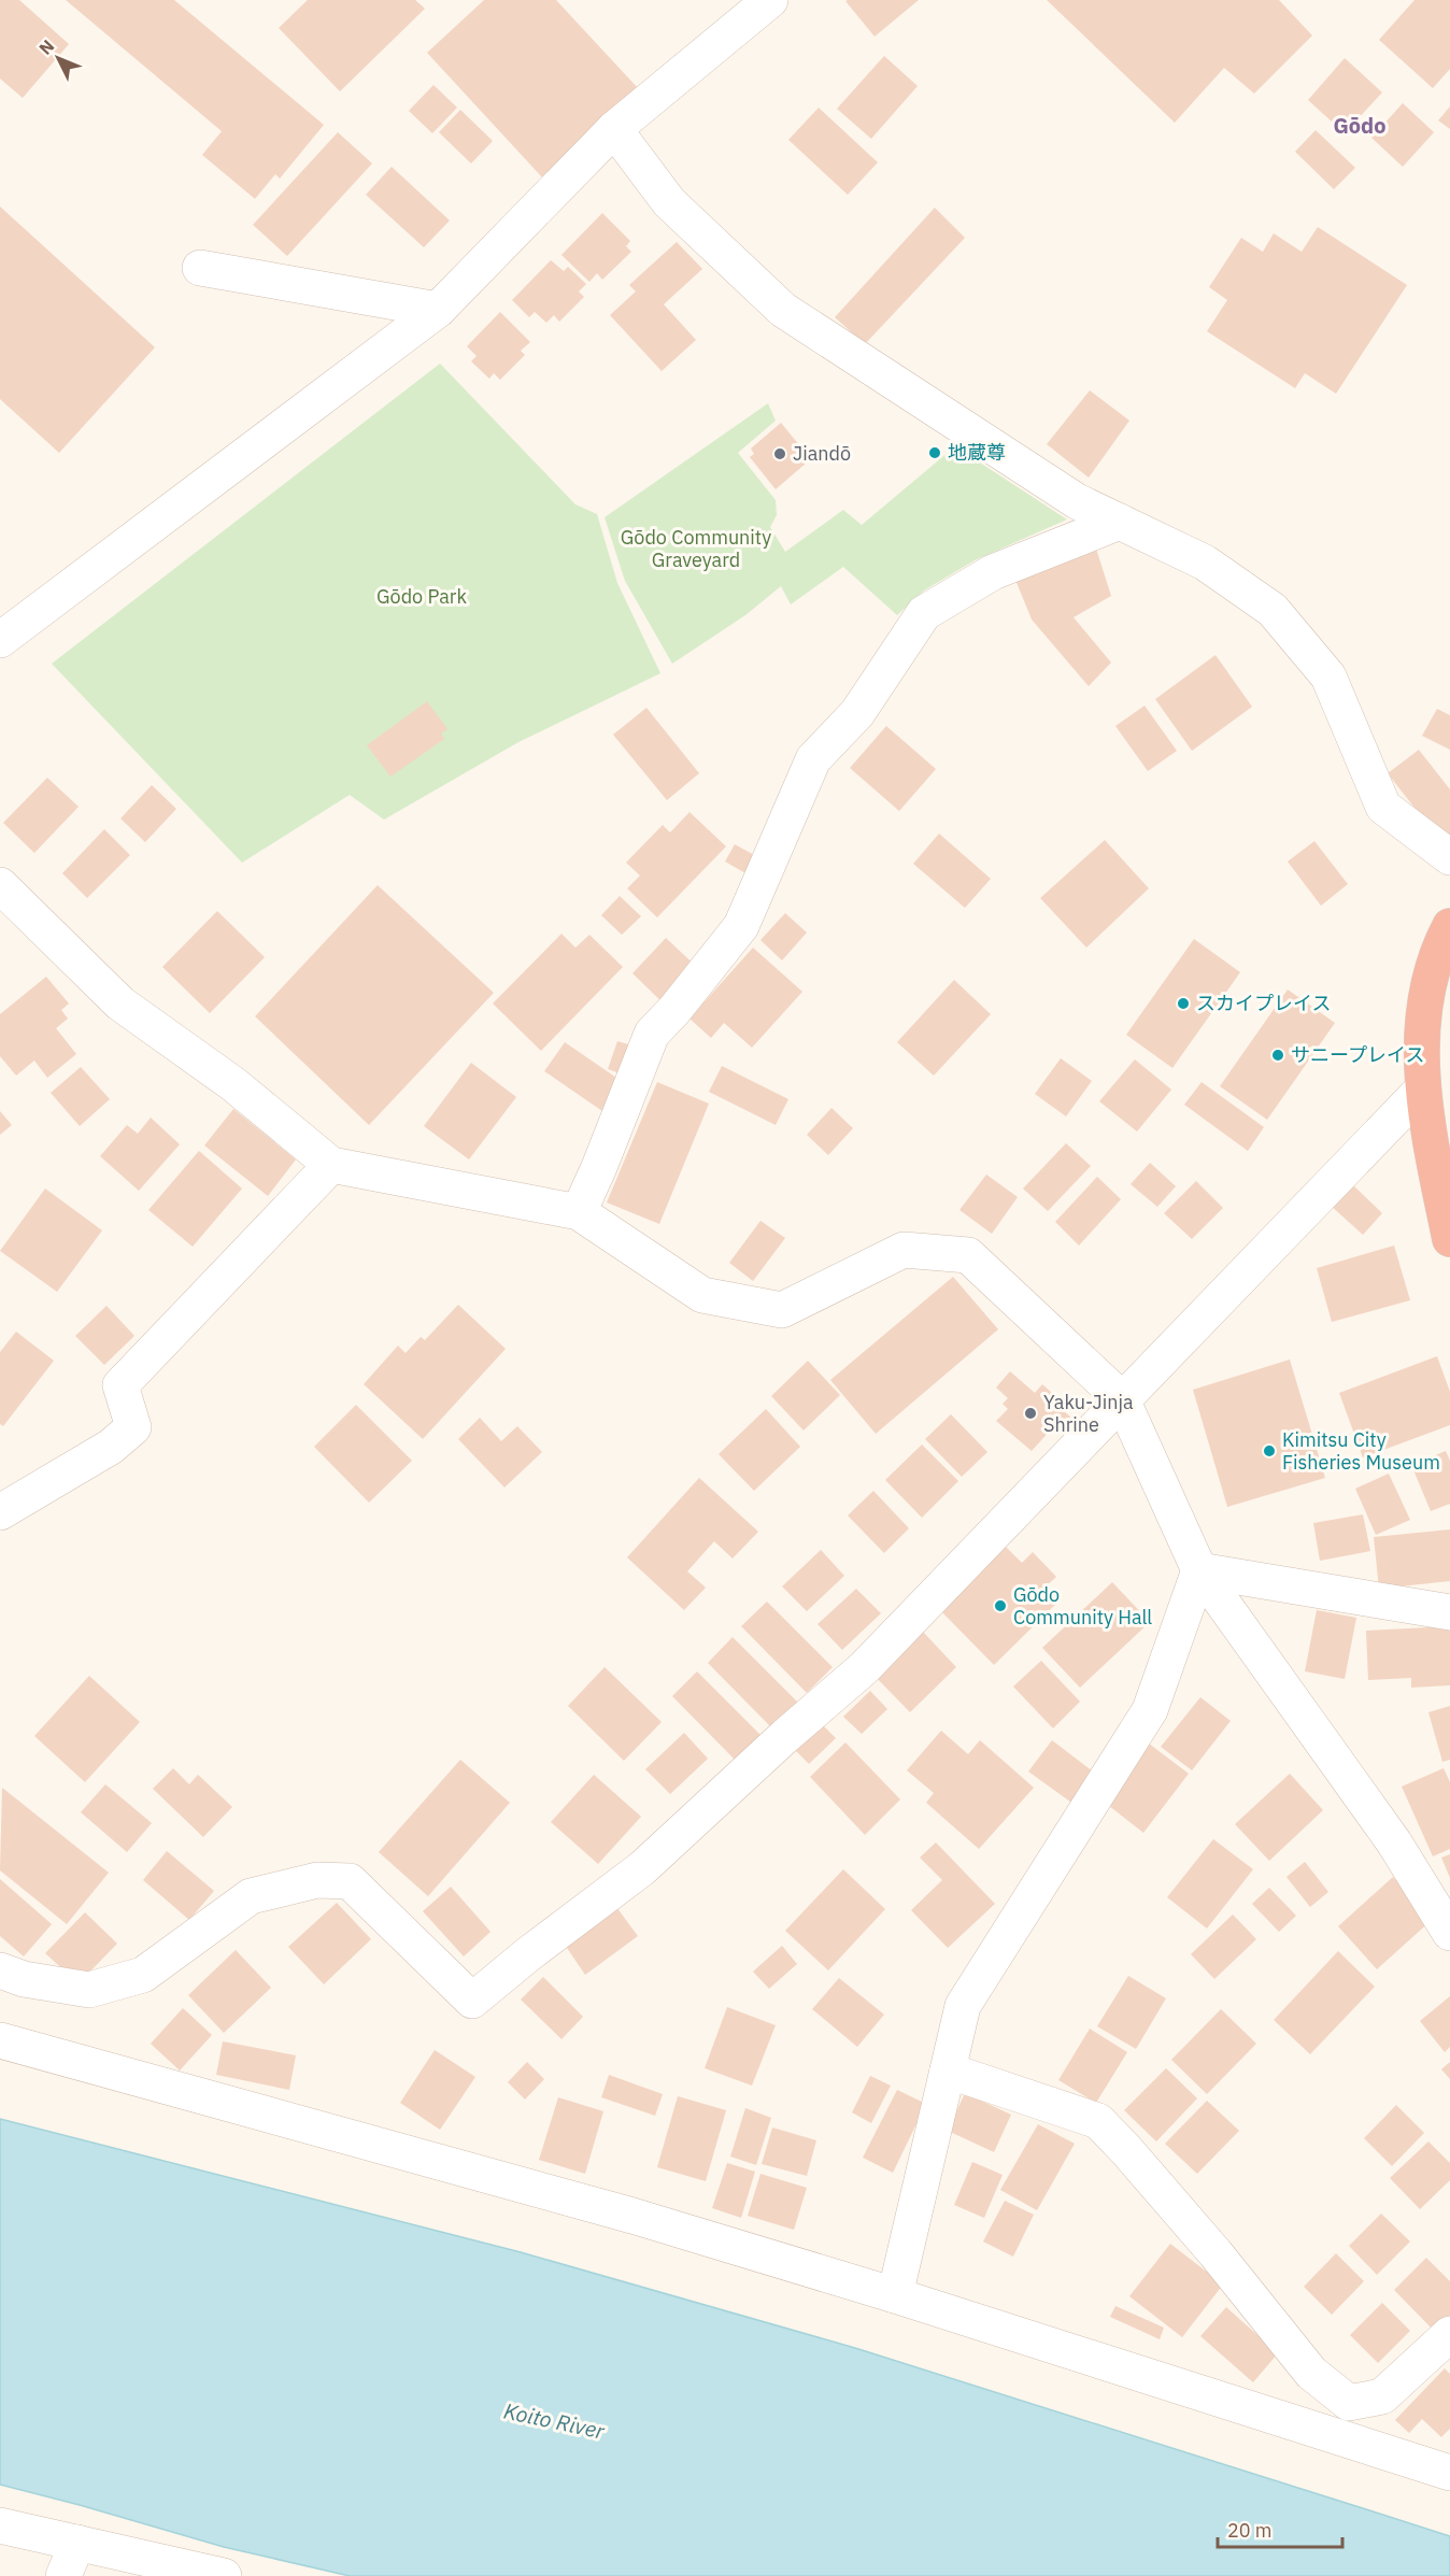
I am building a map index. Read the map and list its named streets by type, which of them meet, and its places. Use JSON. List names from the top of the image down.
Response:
{
  "districts": ["Gōdo"],
  "water": ["Koito River"],
  "parks": ["Gōdo Community Graveyard", "Gōdo Park"],
  "places": [
    "地蔵尊",
    "Jiandō",
    "スカイプレイス",
    "サニープレイス",
    "Yaku-Jinja Shrine",
    "Kimitsu City Fisheries Museum",
    "Gōdo Community Hall"
  ],
  "scale_bar": "20 m",
  "north": "top left"
}
